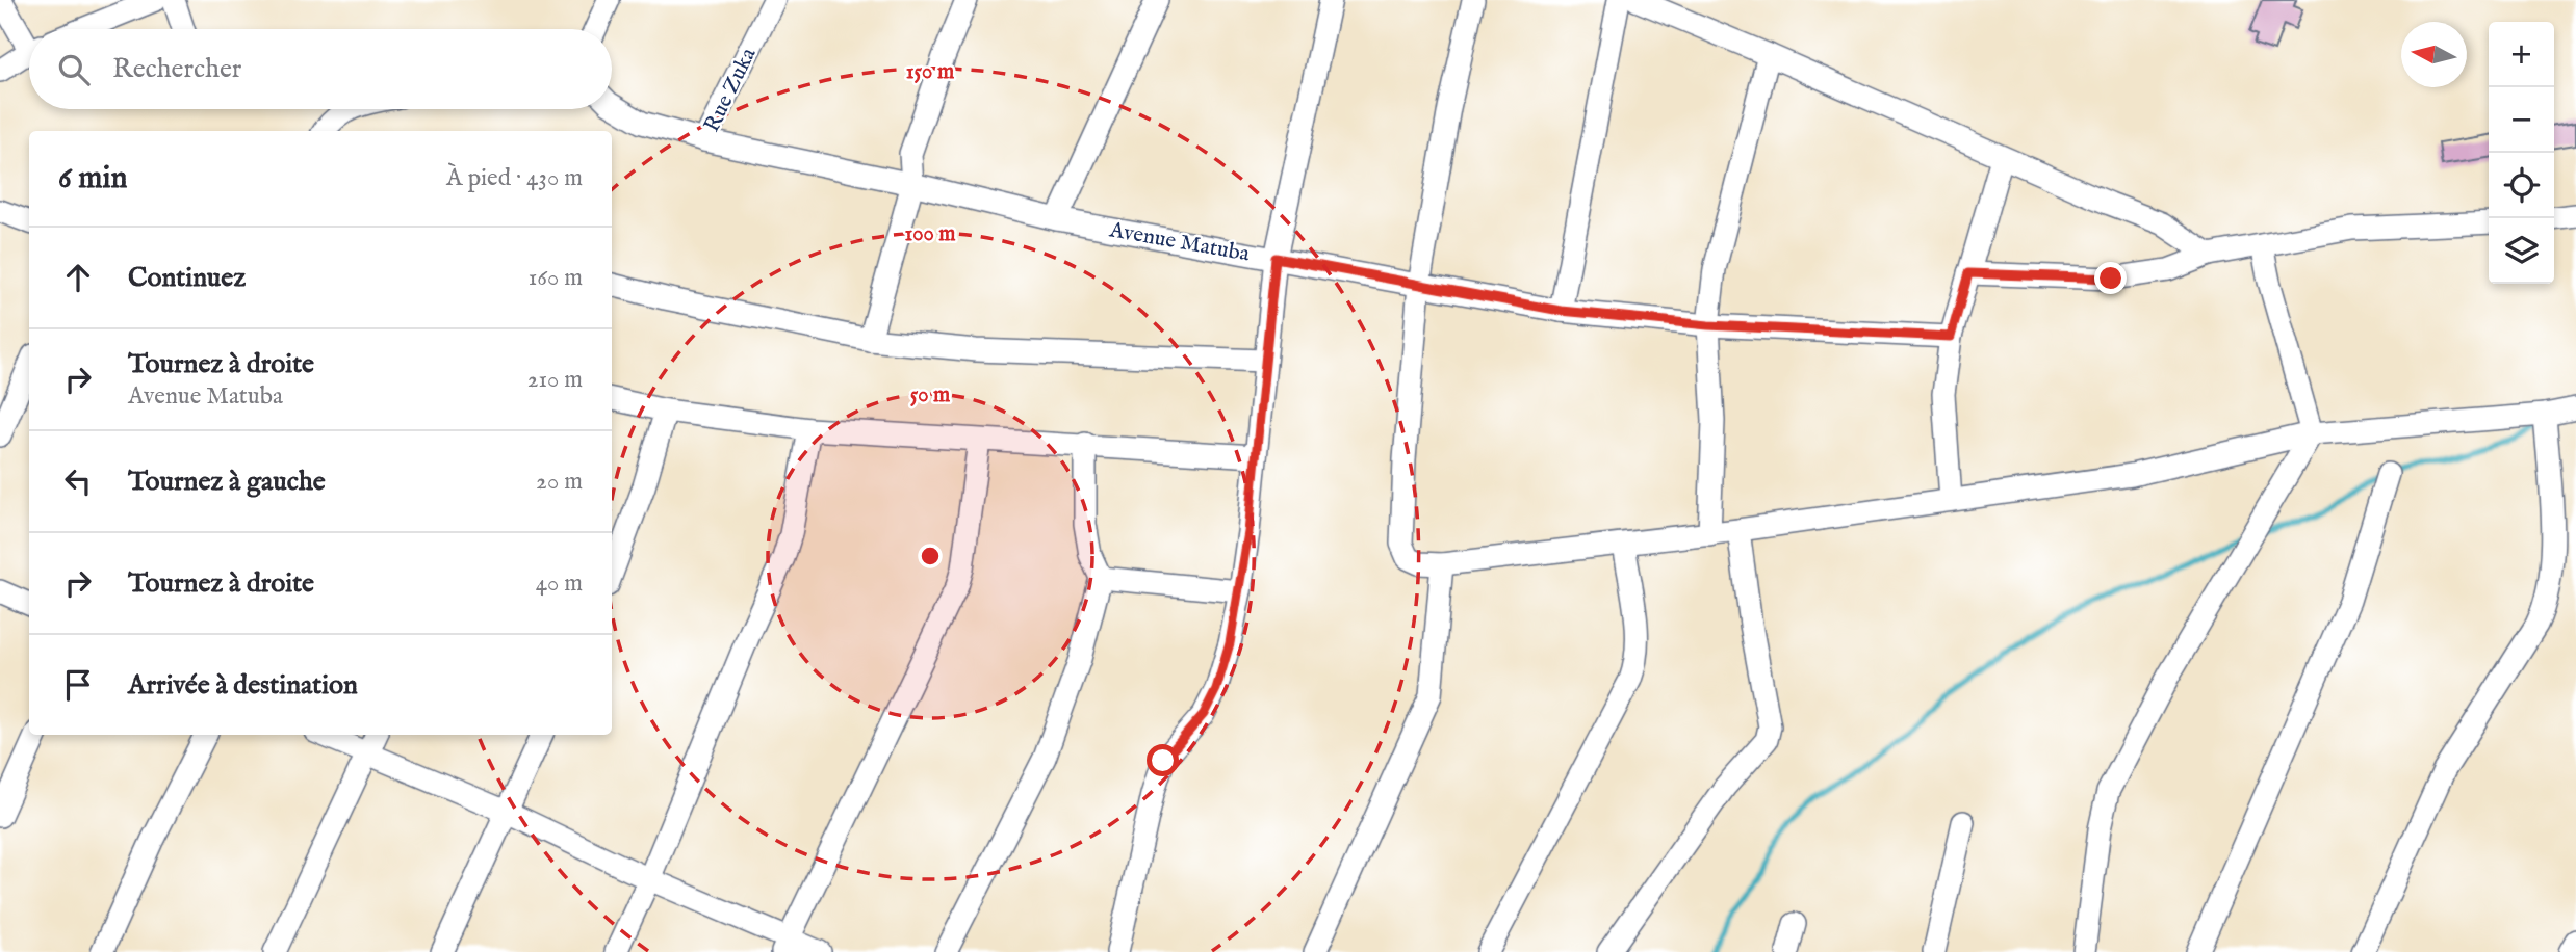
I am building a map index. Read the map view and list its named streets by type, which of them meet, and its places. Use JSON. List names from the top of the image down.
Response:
{
  "streets": {
    "street": ["Rue Zuka", "Avenue Matuba"]
  },
  "crossings": [
    ["Rue Zuka", "Avenue Matuba"]
  ],
  "north": "left",
  "page": {
    "map_buttons": ["+", "−"],
    "search": "Rechercher",
    "heading": ["6 min", "À pied · 430 m"],
    "list": [
      ["Continuez", "160 m"],
      ["Tournez à droite", "Avenue Matuba", "210 m"],
      ["Tournez à gauche", "20 m"],
      ["Tournez à droite", "40 m"],
      "Arrivée à destination"
    ]
  },
  "rings": ["150 m", "100 m", "50 m"]
}
